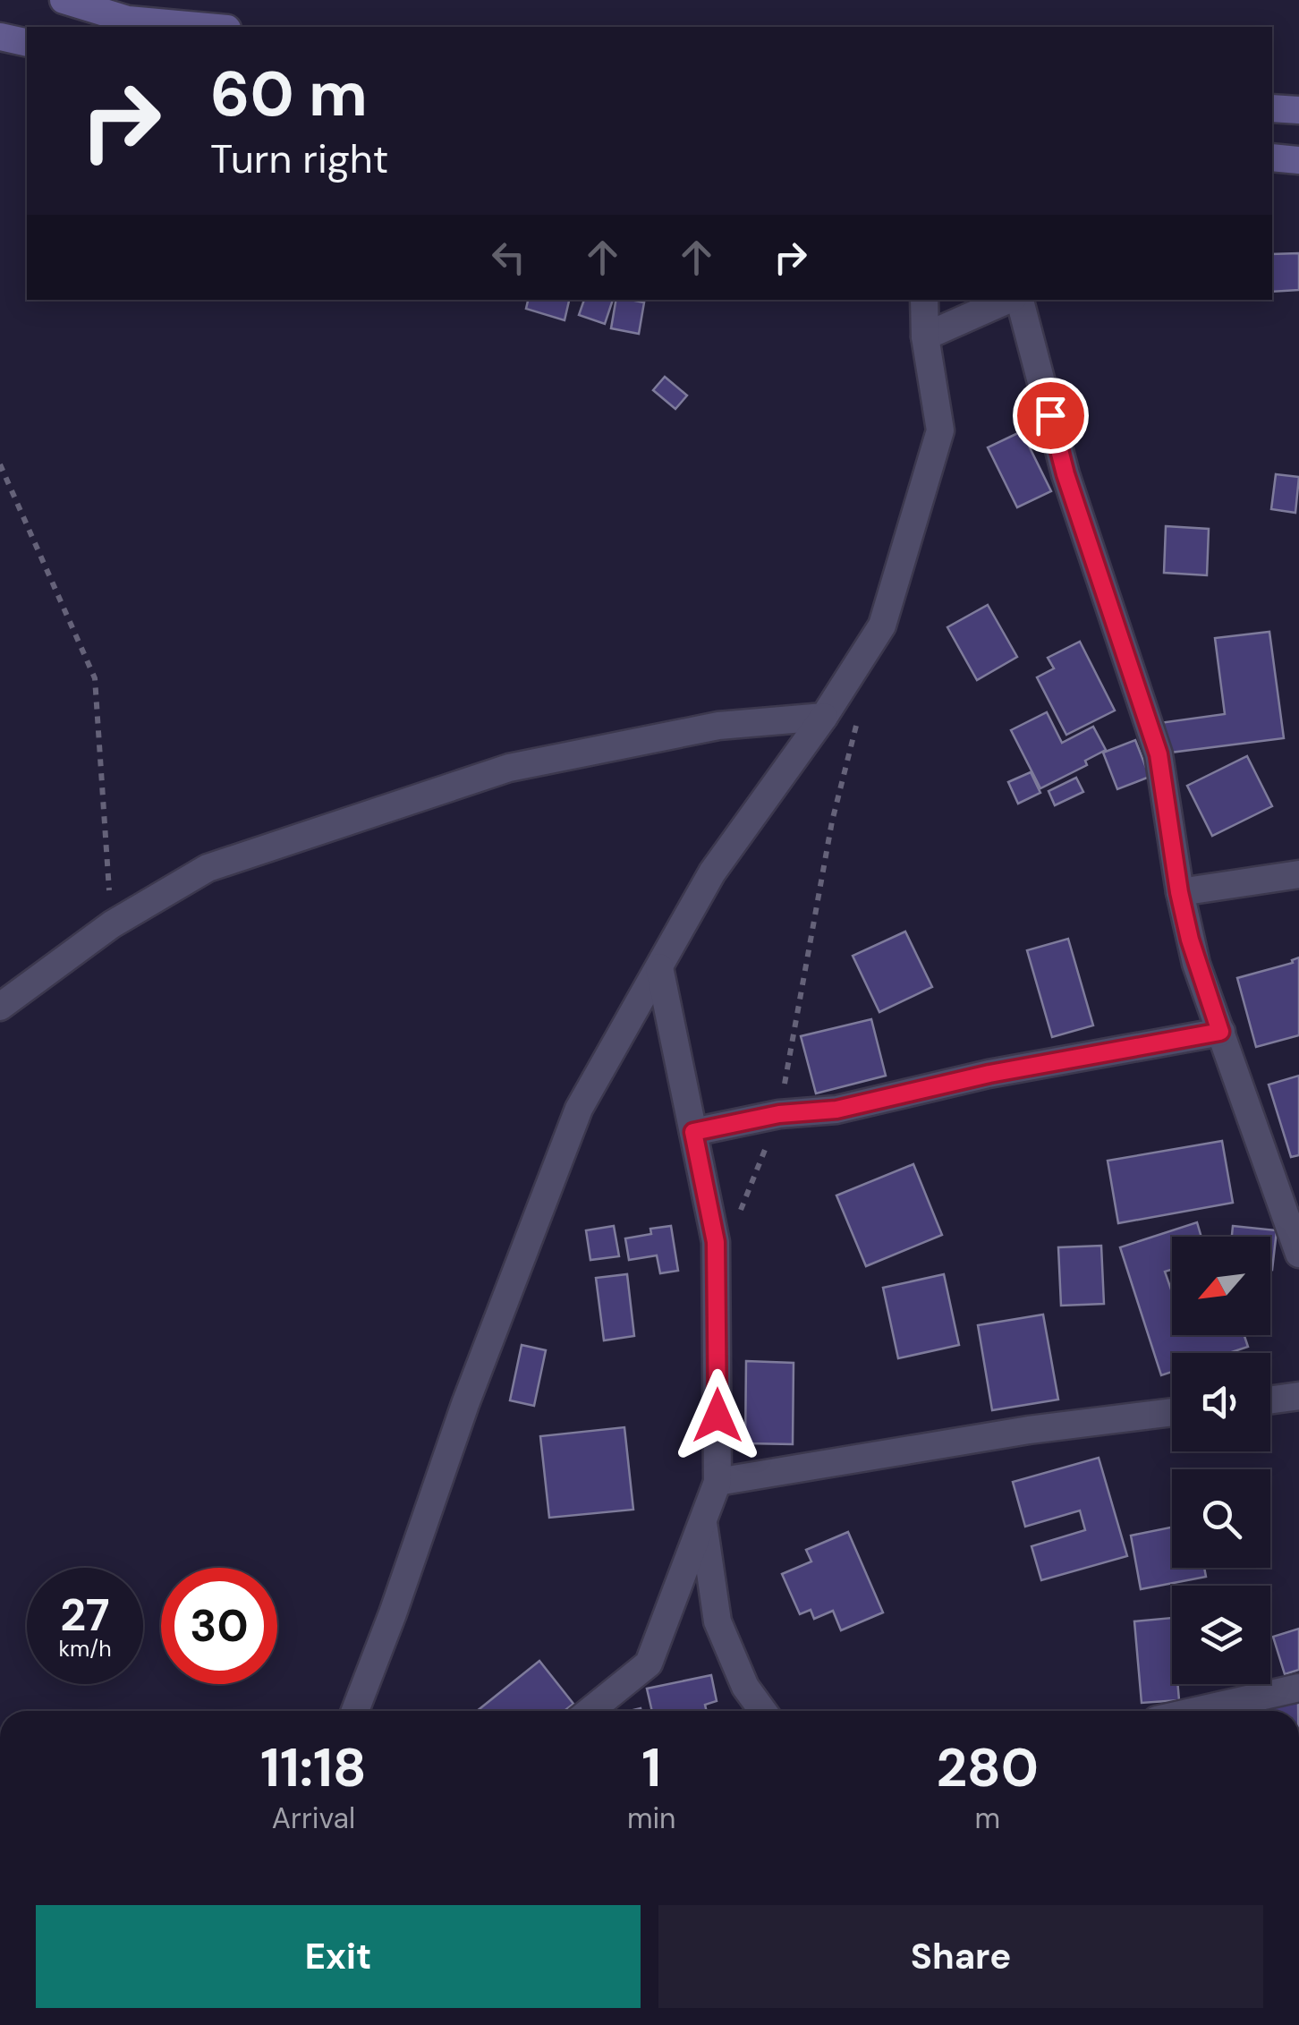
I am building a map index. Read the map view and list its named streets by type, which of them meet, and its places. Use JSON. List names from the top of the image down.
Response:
{
  "north": "bottom left",
  "page": {
    "turn": ["60 m", "Turn right"],
    "speed": "27 km/h",
    "limit": "30",
    "eta": [
      "11:18",
      "Arrival",
      "1",
      "min",
      "280",
      "m"
    ],
    "buttons": ["Exit", "Share"]
  }
}
